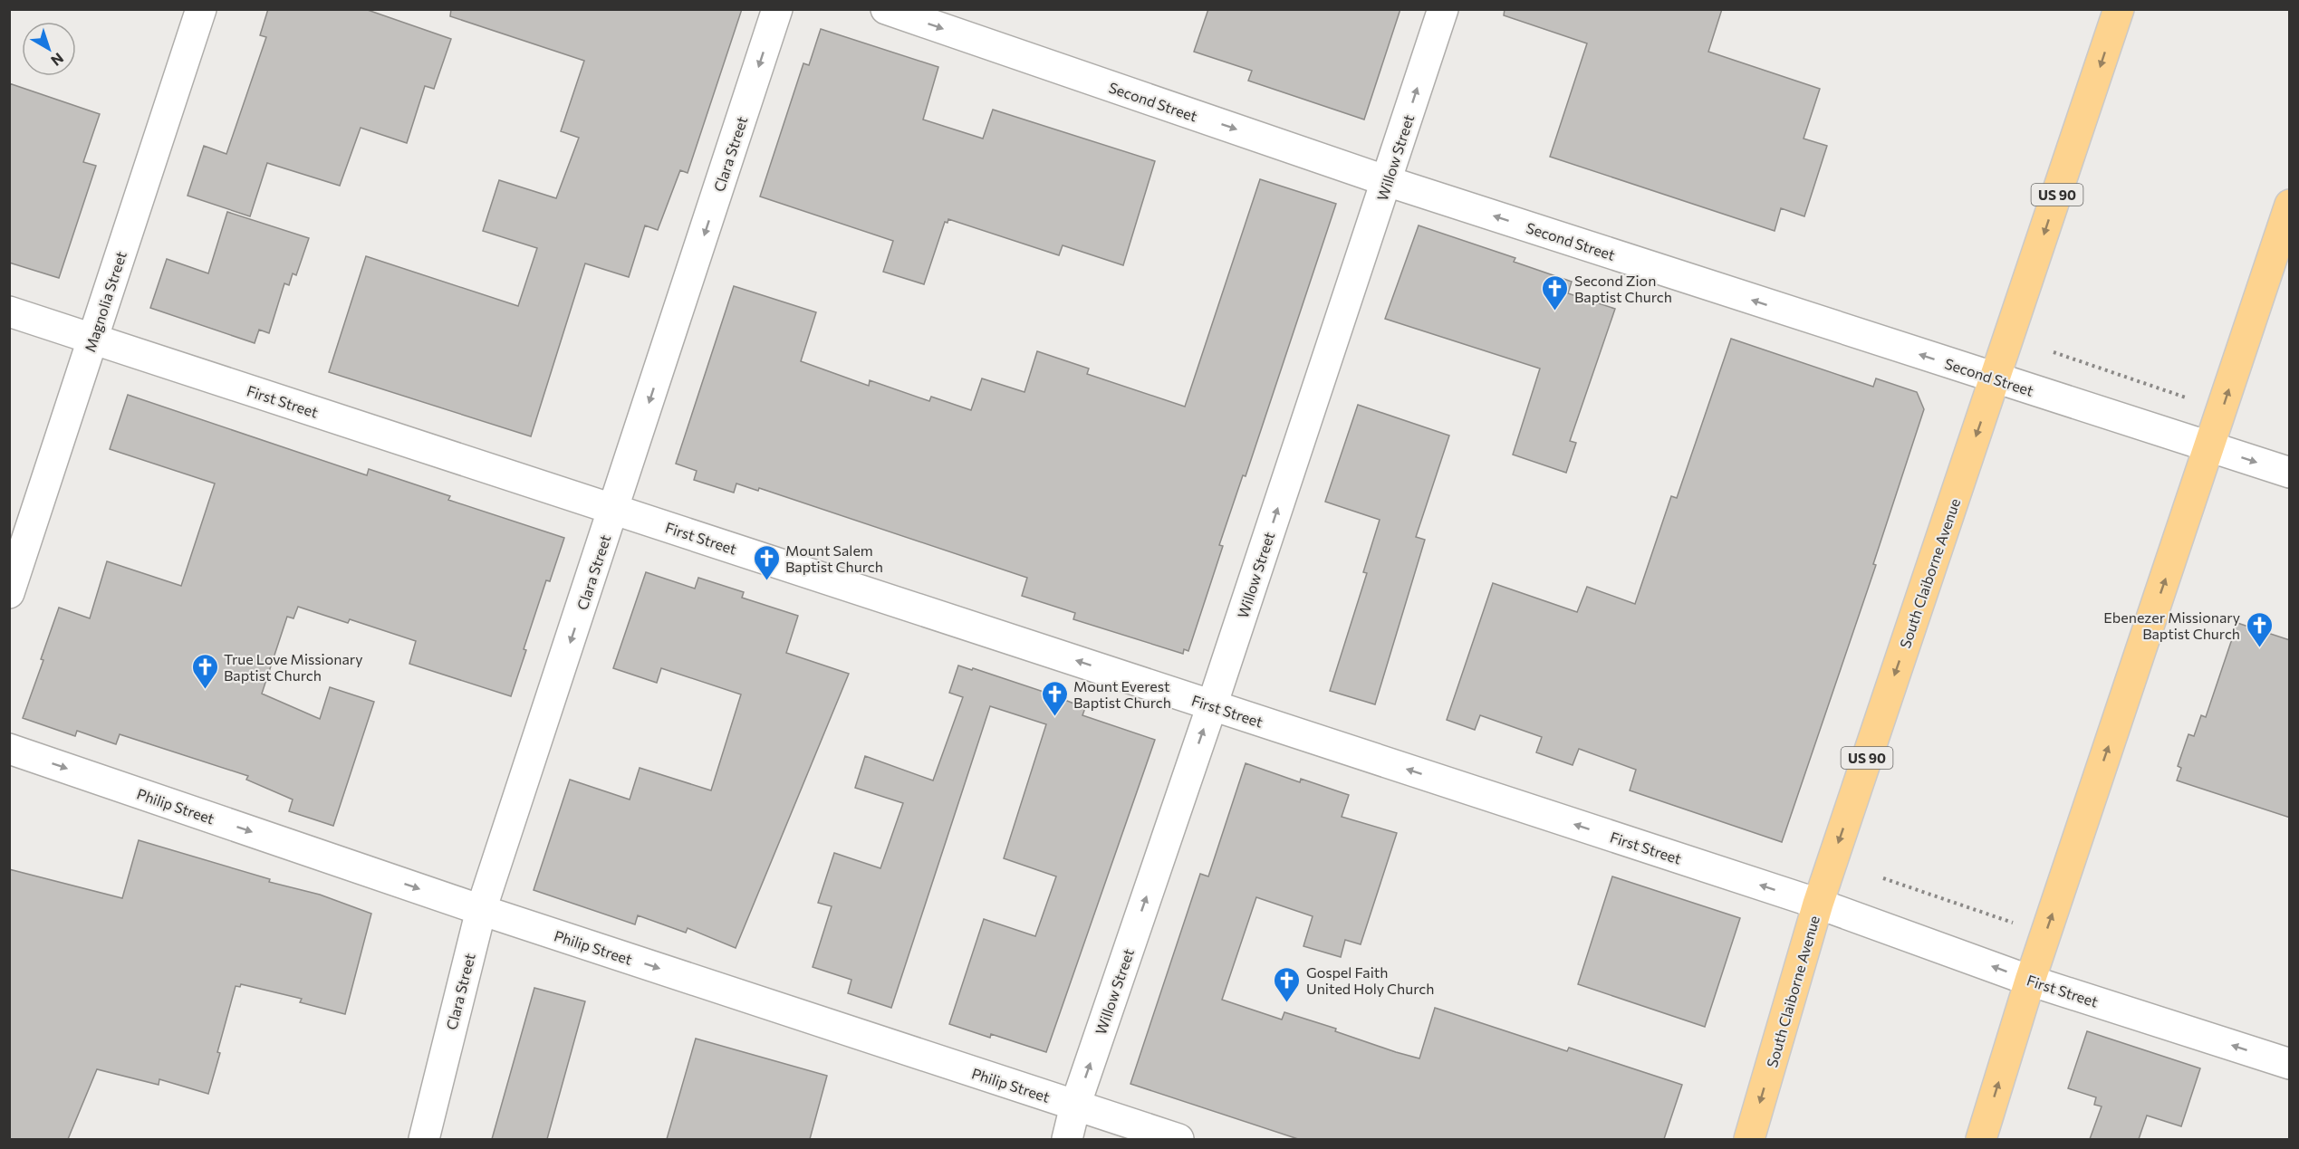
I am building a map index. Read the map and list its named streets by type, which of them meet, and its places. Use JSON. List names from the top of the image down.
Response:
{
  "streets": {
    "main road": ["US 90", "South Claiborne Avenue"],
    "street": [
      "Second Street",
      "Clara Street",
      "Willow Street",
      "Magnolia Street",
      "First Street",
      "Philip Street"
    ]
  },
  "crossings": [
    ["Second Street", "Willow Street"],
    ["Second Street", "South Claiborne Avenue"],
    ["Clara Street", "First Street"],
    ["Clara Street", "Philip Street"],
    ["Willow Street", "First Street"],
    ["Willow Street", "Philip Street"],
    ["Magnolia Street", "First Street"],
    ["First Street", "South Claiborne Avenue"]
  ],
  "one_way": [
    "Clara Street",
    "Willow Street",
    "First Street",
    "Philip Street"
  ],
  "places": {
    "church": [
      "Second Zion Baptist Church",
      "Mount Salem Baptist Church",
      "Ebenezer Missionary Baptist Church",
      "True Love Missionary Baptist Church",
      "Mount Everest Baptist Church",
      "Gospel Faith United Holy Church"
    ]
  },
  "north": "bottom right"
}
